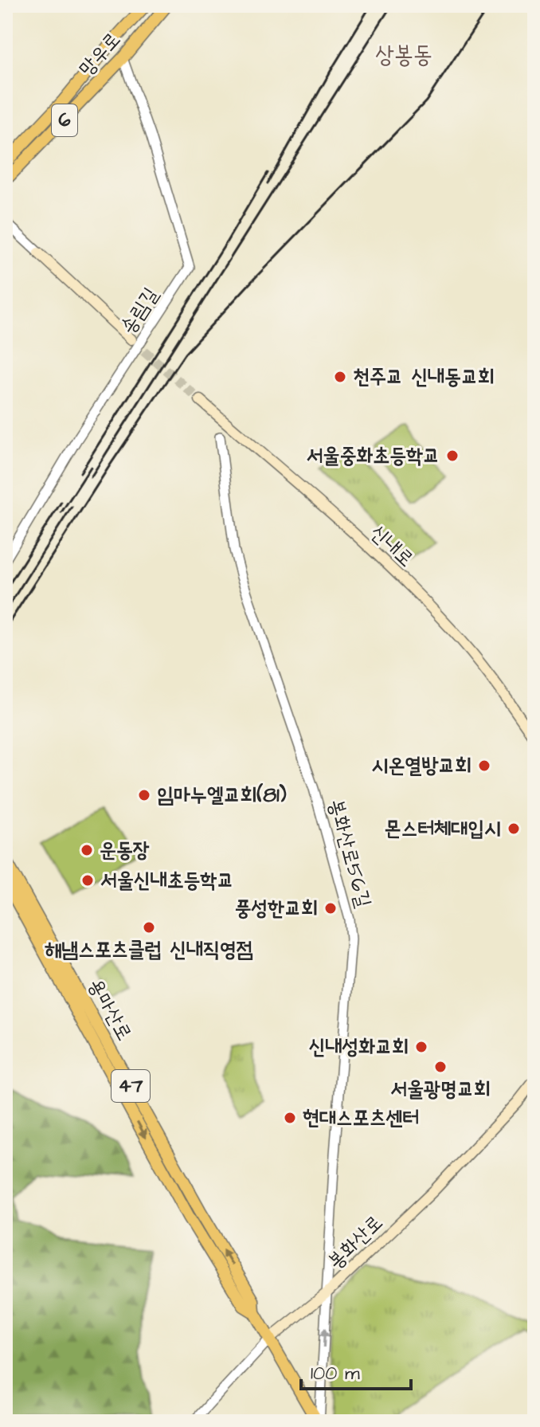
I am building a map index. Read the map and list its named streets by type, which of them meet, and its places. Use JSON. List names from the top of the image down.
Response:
{
  "streets": {
    "main road": [
      "망우로",
      "6",
      "신내로",
      "용마산로",
      "47",
      "봉화산로"
    ],
    "street": ["송림길", "봉화산로56길"]
  },
  "crossings": [
    ["망우로", "송림길"],
    ["봉화산로56길", "용마산로"],
    ["봉화산로56길", "봉화산로"],
    ["용마산로", "봉화산로"]
  ],
  "districts": ["상봉동"],
  "places": [
    "천주교 신내동교회",
    "서울중화초등학교",
    "시온열방교회",
    "임마누엘교회(81)",
    "몬스터체대입시",
    "운동장",
    "서울신내초등학교",
    "풍성한교회",
    "해냄스포츠클럽 신내직영점",
    "신내성화교회",
    "서울광명교회",
    "현대스포츠센터"
  ],
  "scale_bar": "100 m"
}
